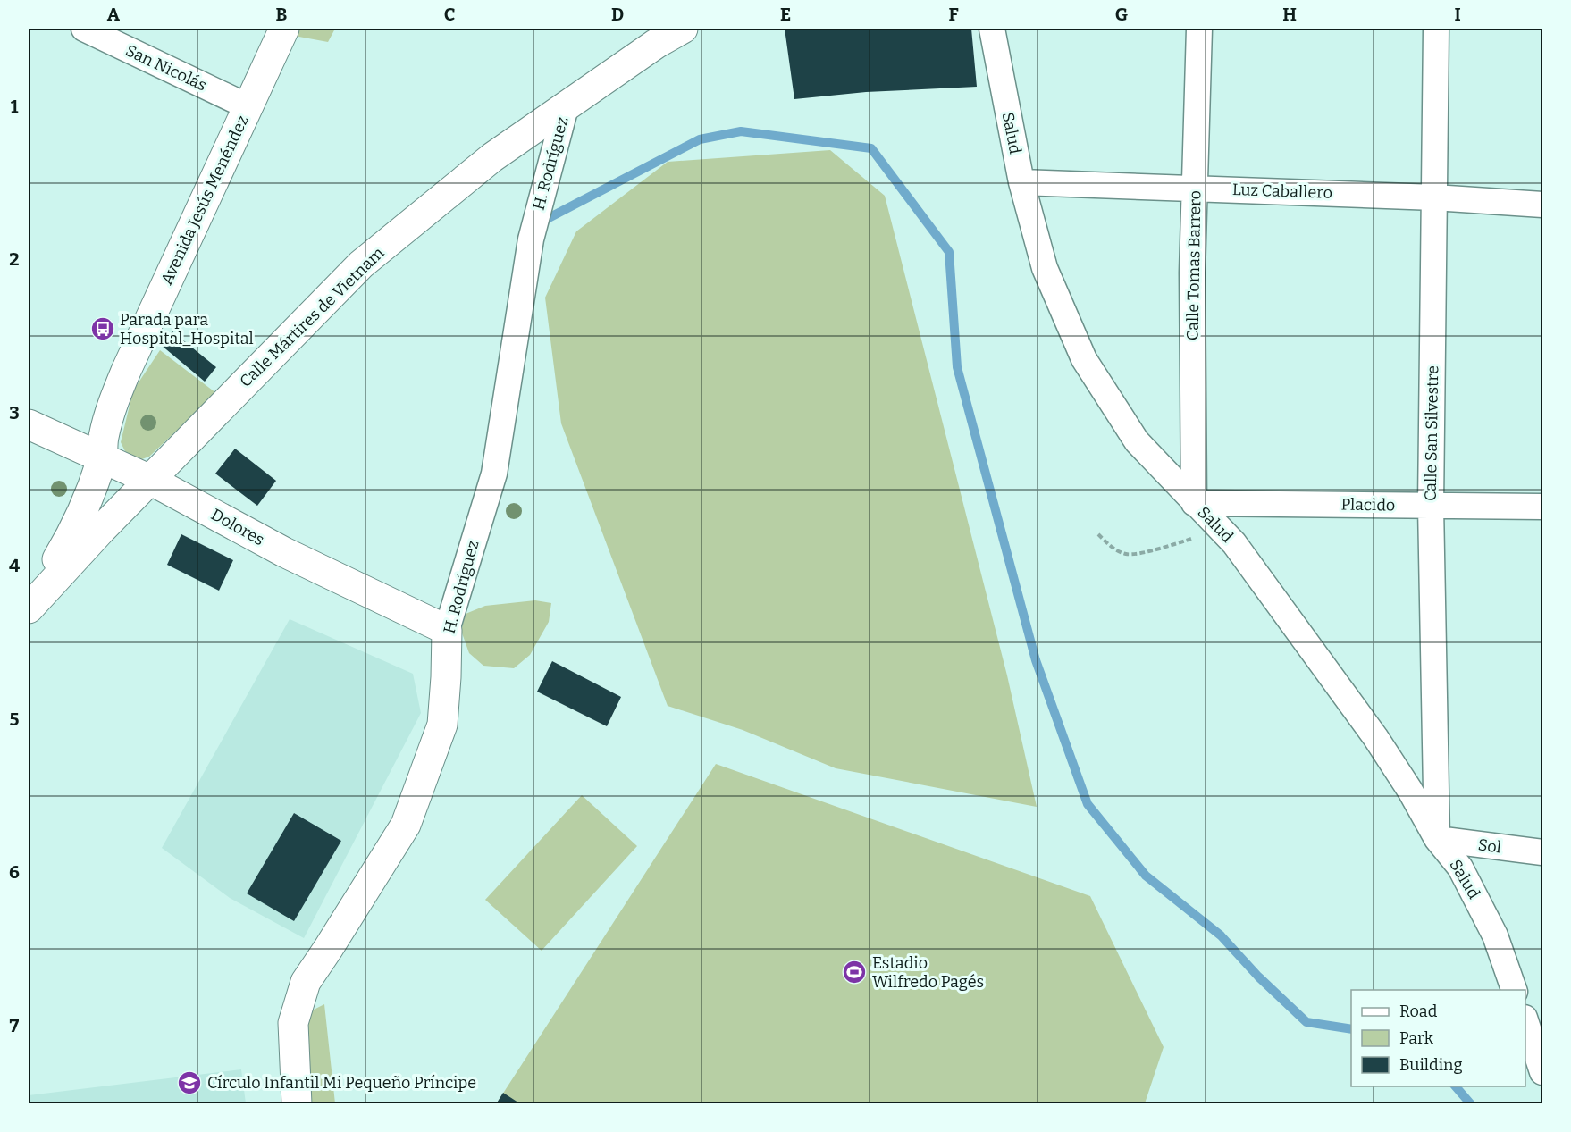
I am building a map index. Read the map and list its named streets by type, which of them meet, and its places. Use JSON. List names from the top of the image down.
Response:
{
  "streets": {
    "main road": [
      "H. Rodríguez",
      "Avenida Jesús Menéndez",
      "Calle Mártires de Vietnam",
      "Dolores"
    ],
    "street": [
      "San Nicolás",
      "Salud",
      "Luz Caballero",
      "Calle Tomas Barrero",
      "Calle San Silvestre",
      "Placido",
      "Sol"
    ]
  },
  "crossings": [
    ["San Nicolás", "Avenida Jesús Menéndez"],
    ["Salud", "Luz Caballero"],
    ["Salud", "Calle Tomas Barrero"],
    ["Salud", "Calle San Silvestre"],
    ["Salud", "Placido"],
    ["Salud", "Sol"],
    ["H. Rodríguez", "Calle Mártires de Vietnam"],
    ["H. Rodríguez", "Dolores"],
    ["Luz Caballero", "Calle Tomas Barrero"],
    ["Luz Caballero", "Calle San Silvestre"],
    ["Avenida Jesús Menéndez", "Calle Mártires de Vietnam"],
    ["Avenida Jesús Menéndez", "Dolores"],
    ["Calle Tomas Barrero", "Placido"],
    ["Calle Mártires de Vietnam", "Dolores"],
    ["Calle San Silvestre", "Placido"],
    ["Calle San Silvestre", "Sol"]
  ],
  "places": {
    "bus stop": ["Parada para Hospital_Hospital"],
    "sports": ["Estadio Wilfredo Pagés"],
    "school or university": ["Círculo Infantil Mi Pequeño Príncipe"]
  },
  "legend": ["Road", "Park", "Building"],
  "grid": {
    "columns": [
      "A",
      "B",
      "C",
      "D",
      "E",
      "F",
      "G",
      "H",
      "I"
    ],
    "rows": [
      "1",
      "2",
      "3",
      "4",
      "5",
      "6",
      "7"
    ]
  }
}
